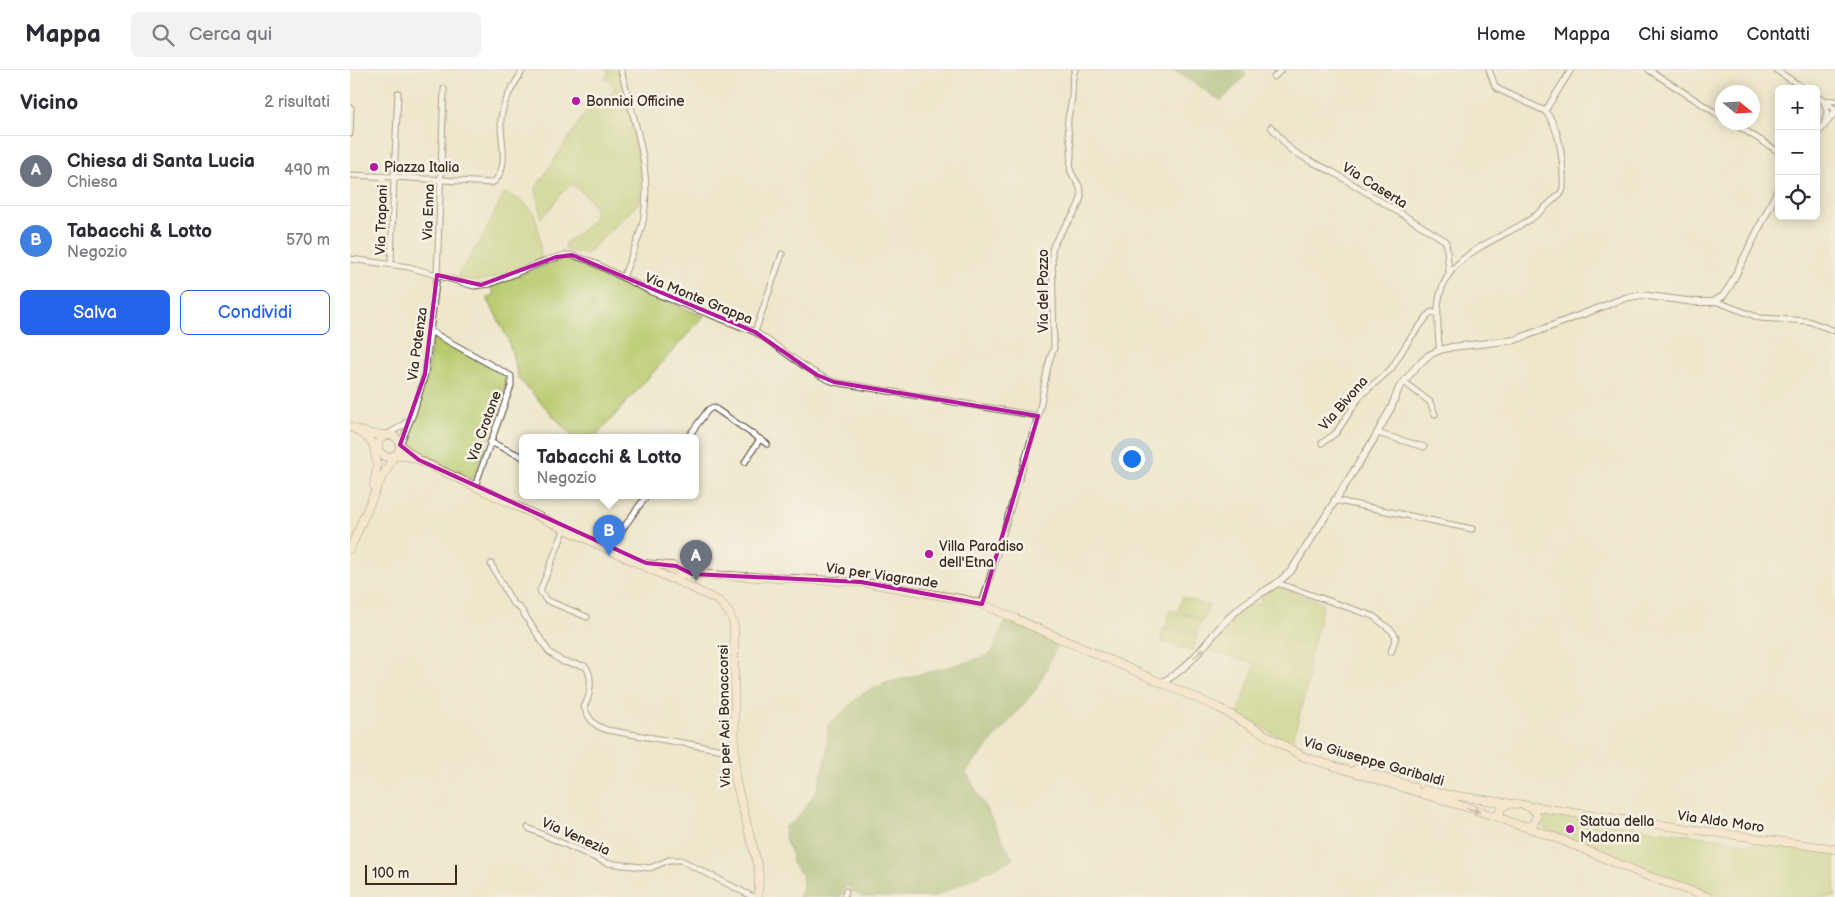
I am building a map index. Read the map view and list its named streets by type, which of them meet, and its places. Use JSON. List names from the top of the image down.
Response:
{
  "streets": {
    "main road": [
      "Via per Viagrande",
      "Via per Aci Bonaccorsi",
      "Via Giuseppe Garibaldi",
      "Via Aldo Moro"
    ],
    "street": [
      "Via Caserta",
      "Via Enna",
      "Via Trapani",
      "Via del Pozzo",
      "Via Monte Grappa",
      "Via Potenza",
      "Via Bivona",
      "Via Crotone",
      "Via Venezia"
    ]
  },
  "crossings": [
    ["Via Enna", "Via Monte Grappa"],
    ["Via Enna", "Via Potenza"],
    ["Via Trapani", "Via Monte Grappa"],
    ["Via del Pozzo", "Via Monte Grappa"],
    ["Via del Pozzo", "Via per Viagrande"],
    ["Via Monte Grappa", "Via Potenza"],
    ["Via Potenza", "Via Crotone"],
    ["Via per Viagrande", "Via per Aci Bonaccorsi"],
    ["Via per Viagrande", "Via Giuseppe Garibaldi"],
    ["Via Giuseppe Garibaldi", "Via Aldo Moro"]
  ],
  "one_way": ["Via del Pozzo"],
  "places": [
    "Bonnici Officine",
    "Piazza Italia",
    "Villa Paradiso dell'Etna",
    "Statua della Madonna"
  ],
  "scale_bar": "100 m",
  "north": "right",
  "page": {
    "header": "Mappa",
    "search": "Cerca qui",
    "nav": [
      "Home",
      "Mappa",
      "Chi siamo",
      "Contatti"
    ],
    "heading": ["Vicino", "2 risultati"],
    "map_buttons": ["+", "−"],
    "list": [
      {
        "mark": "A",
        "name": "Chiesa di Santa Lucia",
        "note": "Chiesa",
        "value": "490 m"
      },
      {
        "mark": "B",
        "name": "Tabacchi & Lotto",
        "note": "Negozio",
        "value": "570 m"
      }
    ],
    "buttons": ["Salva", "Condividi"],
    "popup": ["Tabacchi & Lotto", "Negozio"],
    "pins": ["B", "A"],
    "scale": "100 m"
  }
}
